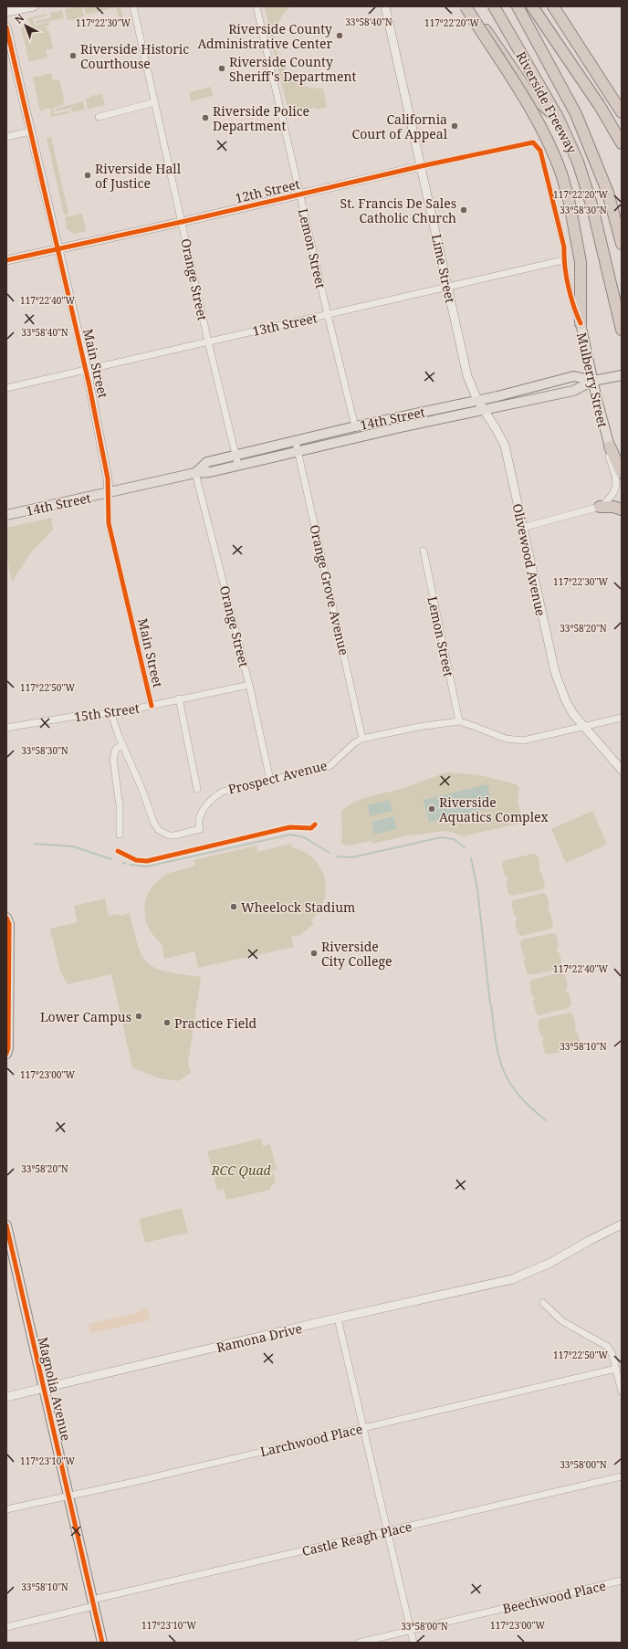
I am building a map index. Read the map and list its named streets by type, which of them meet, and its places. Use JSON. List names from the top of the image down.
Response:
{
  "streets": {
    "highway": ["Riverside Freeway"],
    "main road": ["Mulberry Street", "14th Street", "Magnolia Avenue"],
    "street": [
      "12th Street",
      "Lemon Street",
      "Lime Street",
      "Orange Street",
      "13th Street",
      "Main Street",
      "Olivewood Avenue",
      "Orange Grove Avenue",
      "15th Street",
      "Prospect Avenue",
      "Ramona Drive",
      "Larchwood Place",
      "Castle Reagh Place",
      "Beechwood Place"
    ]
  },
  "crossings": [
    ["12th Street", "Lemon Street"],
    ["12th Street", "Lime Street"],
    ["12th Street", "Orange Street"],
    ["12th Street", "Main Street"],
    ["12th Street", "Mulberry Street"],
    ["Lemon Street", "13th Street"],
    ["Lemon Street", "14th Street"],
    ["Lemon Street", "Prospect Avenue"],
    ["Lime Street", "13th Street"],
    ["Lime Street", "14th Street"],
    ["Lime Street", "Olivewood Avenue"],
    ["Orange Street", "13th Street"],
    ["Orange Street", "14th Street"],
    ["Orange Street", "15th Street"],
    ["Orange Street", "Prospect Avenue"],
    ["13th Street", "Main Street"],
    ["13th Street", "Mulberry Street"],
    ["Main Street", "14th Street"],
    ["Main Street", "15th Street"],
    ["Mulberry Street", "14th Street"],
    ["14th Street", "Olivewood Avenue"],
    ["14th Street", "Orange Grove Avenue"],
    ["Olivewood Avenue", "Prospect Avenue"],
    ["Orange Grove Avenue", "Prospect Avenue"],
    ["15th Street", "Prospect Avenue"],
    ["Ramona Drive", "Magnolia Avenue"],
    ["Magnolia Avenue", "Larchwood Place"],
    ["Magnolia Avenue", "Castle Reagh Place"]
  ],
  "parks": ["RCC Quad"],
  "places": [
    "Riverside County Administrative Center",
    "Riverside Historic Courthouse",
    "Riverside County Sheriff's Department",
    "Riverside Police Department",
    "California Court of Appeal",
    "Riverside Hall of Justice",
    "St. Francis De Sales Catholic Church",
    "Riverside Aquatics Complex",
    "Wheelock Stadium",
    "Riverside City College",
    "Lower Campus",
    "Practice Field"
  ],
  "north": "top left",
  "coordinates": [
    "33°58'40\"N",
    "117°22'30\"W",
    "117°22'20\"W",
    "33°58'30\"N",
    "117°22'40\"W",
    "33°58'20\"N",
    "117°22'50\"W",
    "33°58'10\"N",
    "117°23'00\"W",
    "117°23'10\"W",
    "33°58'00\"N"
  ]
}
